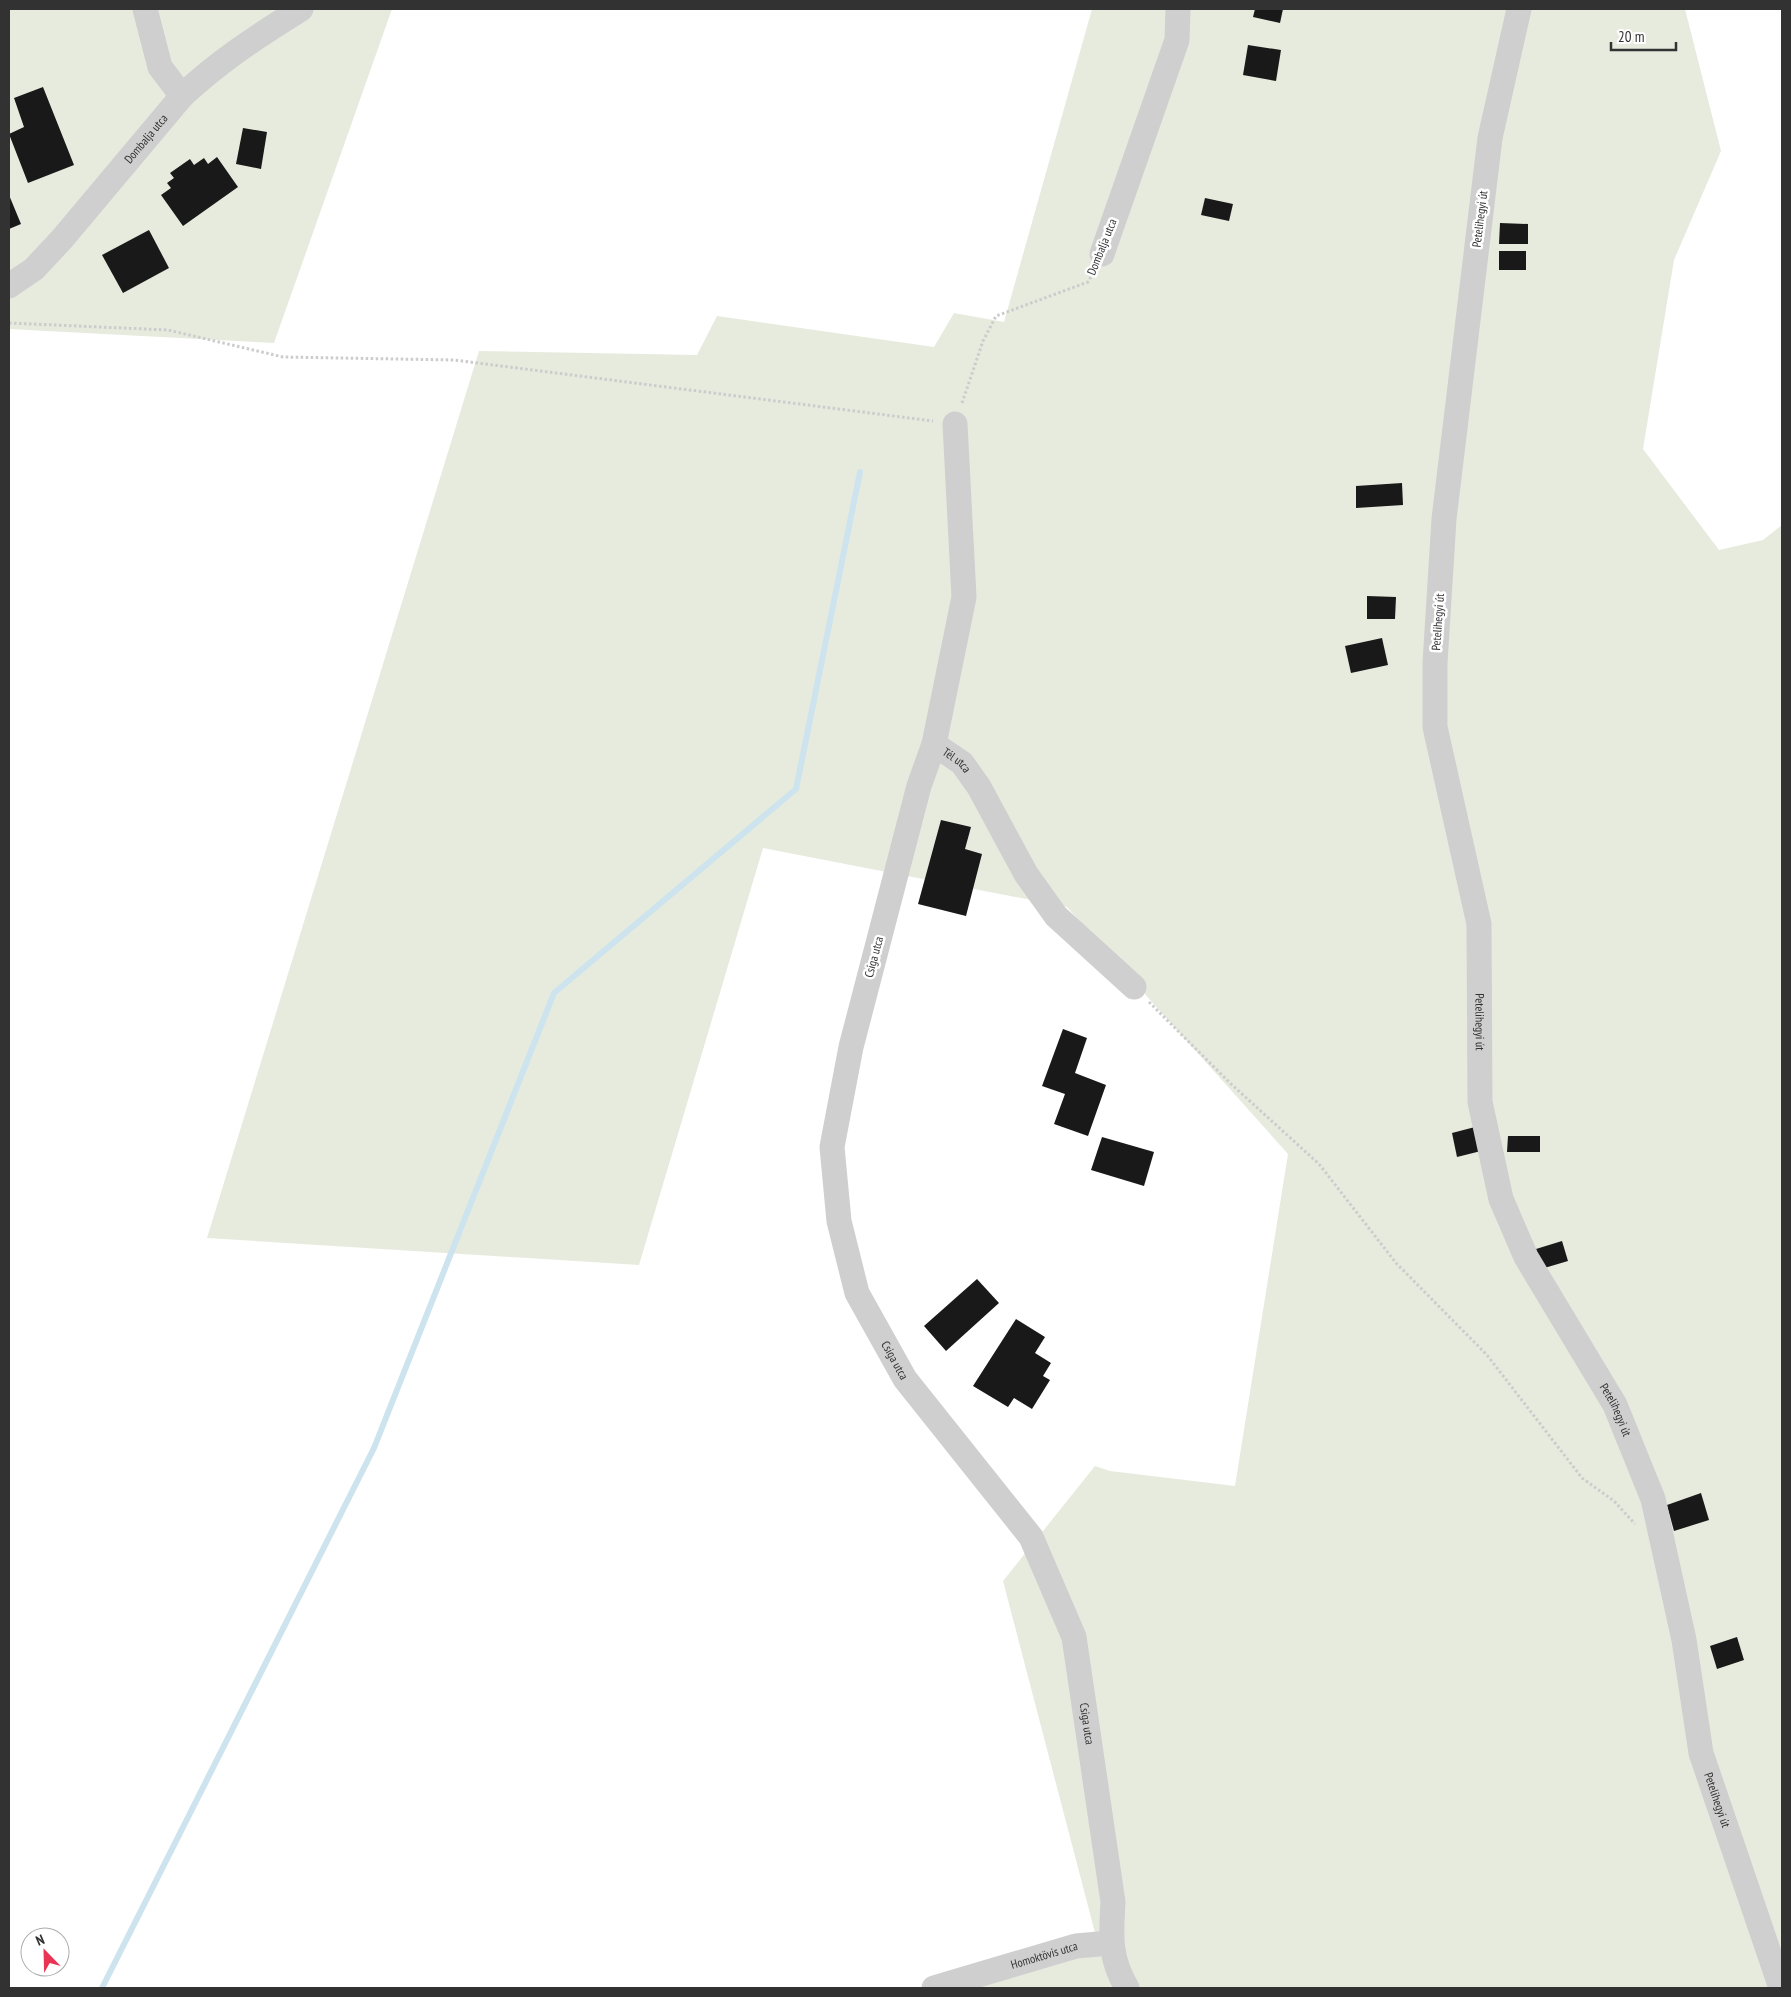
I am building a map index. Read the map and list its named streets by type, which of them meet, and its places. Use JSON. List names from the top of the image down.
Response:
{
  "streets": {
    "street": [
      "Dombalja utca",
      "Petelihegyi út",
      "Tél utca",
      "Csiga utca",
      "Homoktövis utca"
    ]
  },
  "crossings": [
    ["Dombalja utca", "Tél utca"],
    ["Tél utca", "Csiga utca"],
    ["Csiga utca", "Homoktövis utca"]
  ],
  "scale_bar": "20 m",
  "north": "top left"
}
